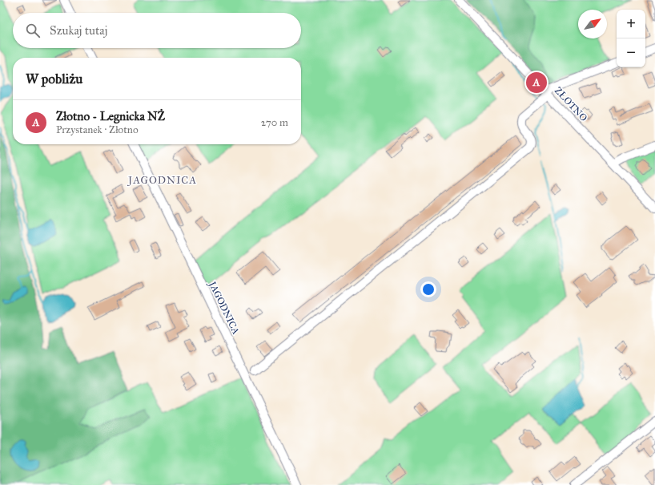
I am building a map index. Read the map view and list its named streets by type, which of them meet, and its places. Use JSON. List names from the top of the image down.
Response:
{
  "streets": {
    "street": ["ZŁOTNO", "JAGODNICA"]
  },
  "districts": ["JAGODNICA"],
  "north": "top right",
  "page": {
    "map_buttons": ["+", "−"],
    "search": "Szukaj tutaj",
    "heading": "W pobliżu",
    "pins": "A",
    "list": [
      {
        "mark": "A",
        "name": "Złotno - Legnicka NŻ",
        "note": "Przystanek · Złotno",
        "value": "270 m"
      }
    ]
  }
}
